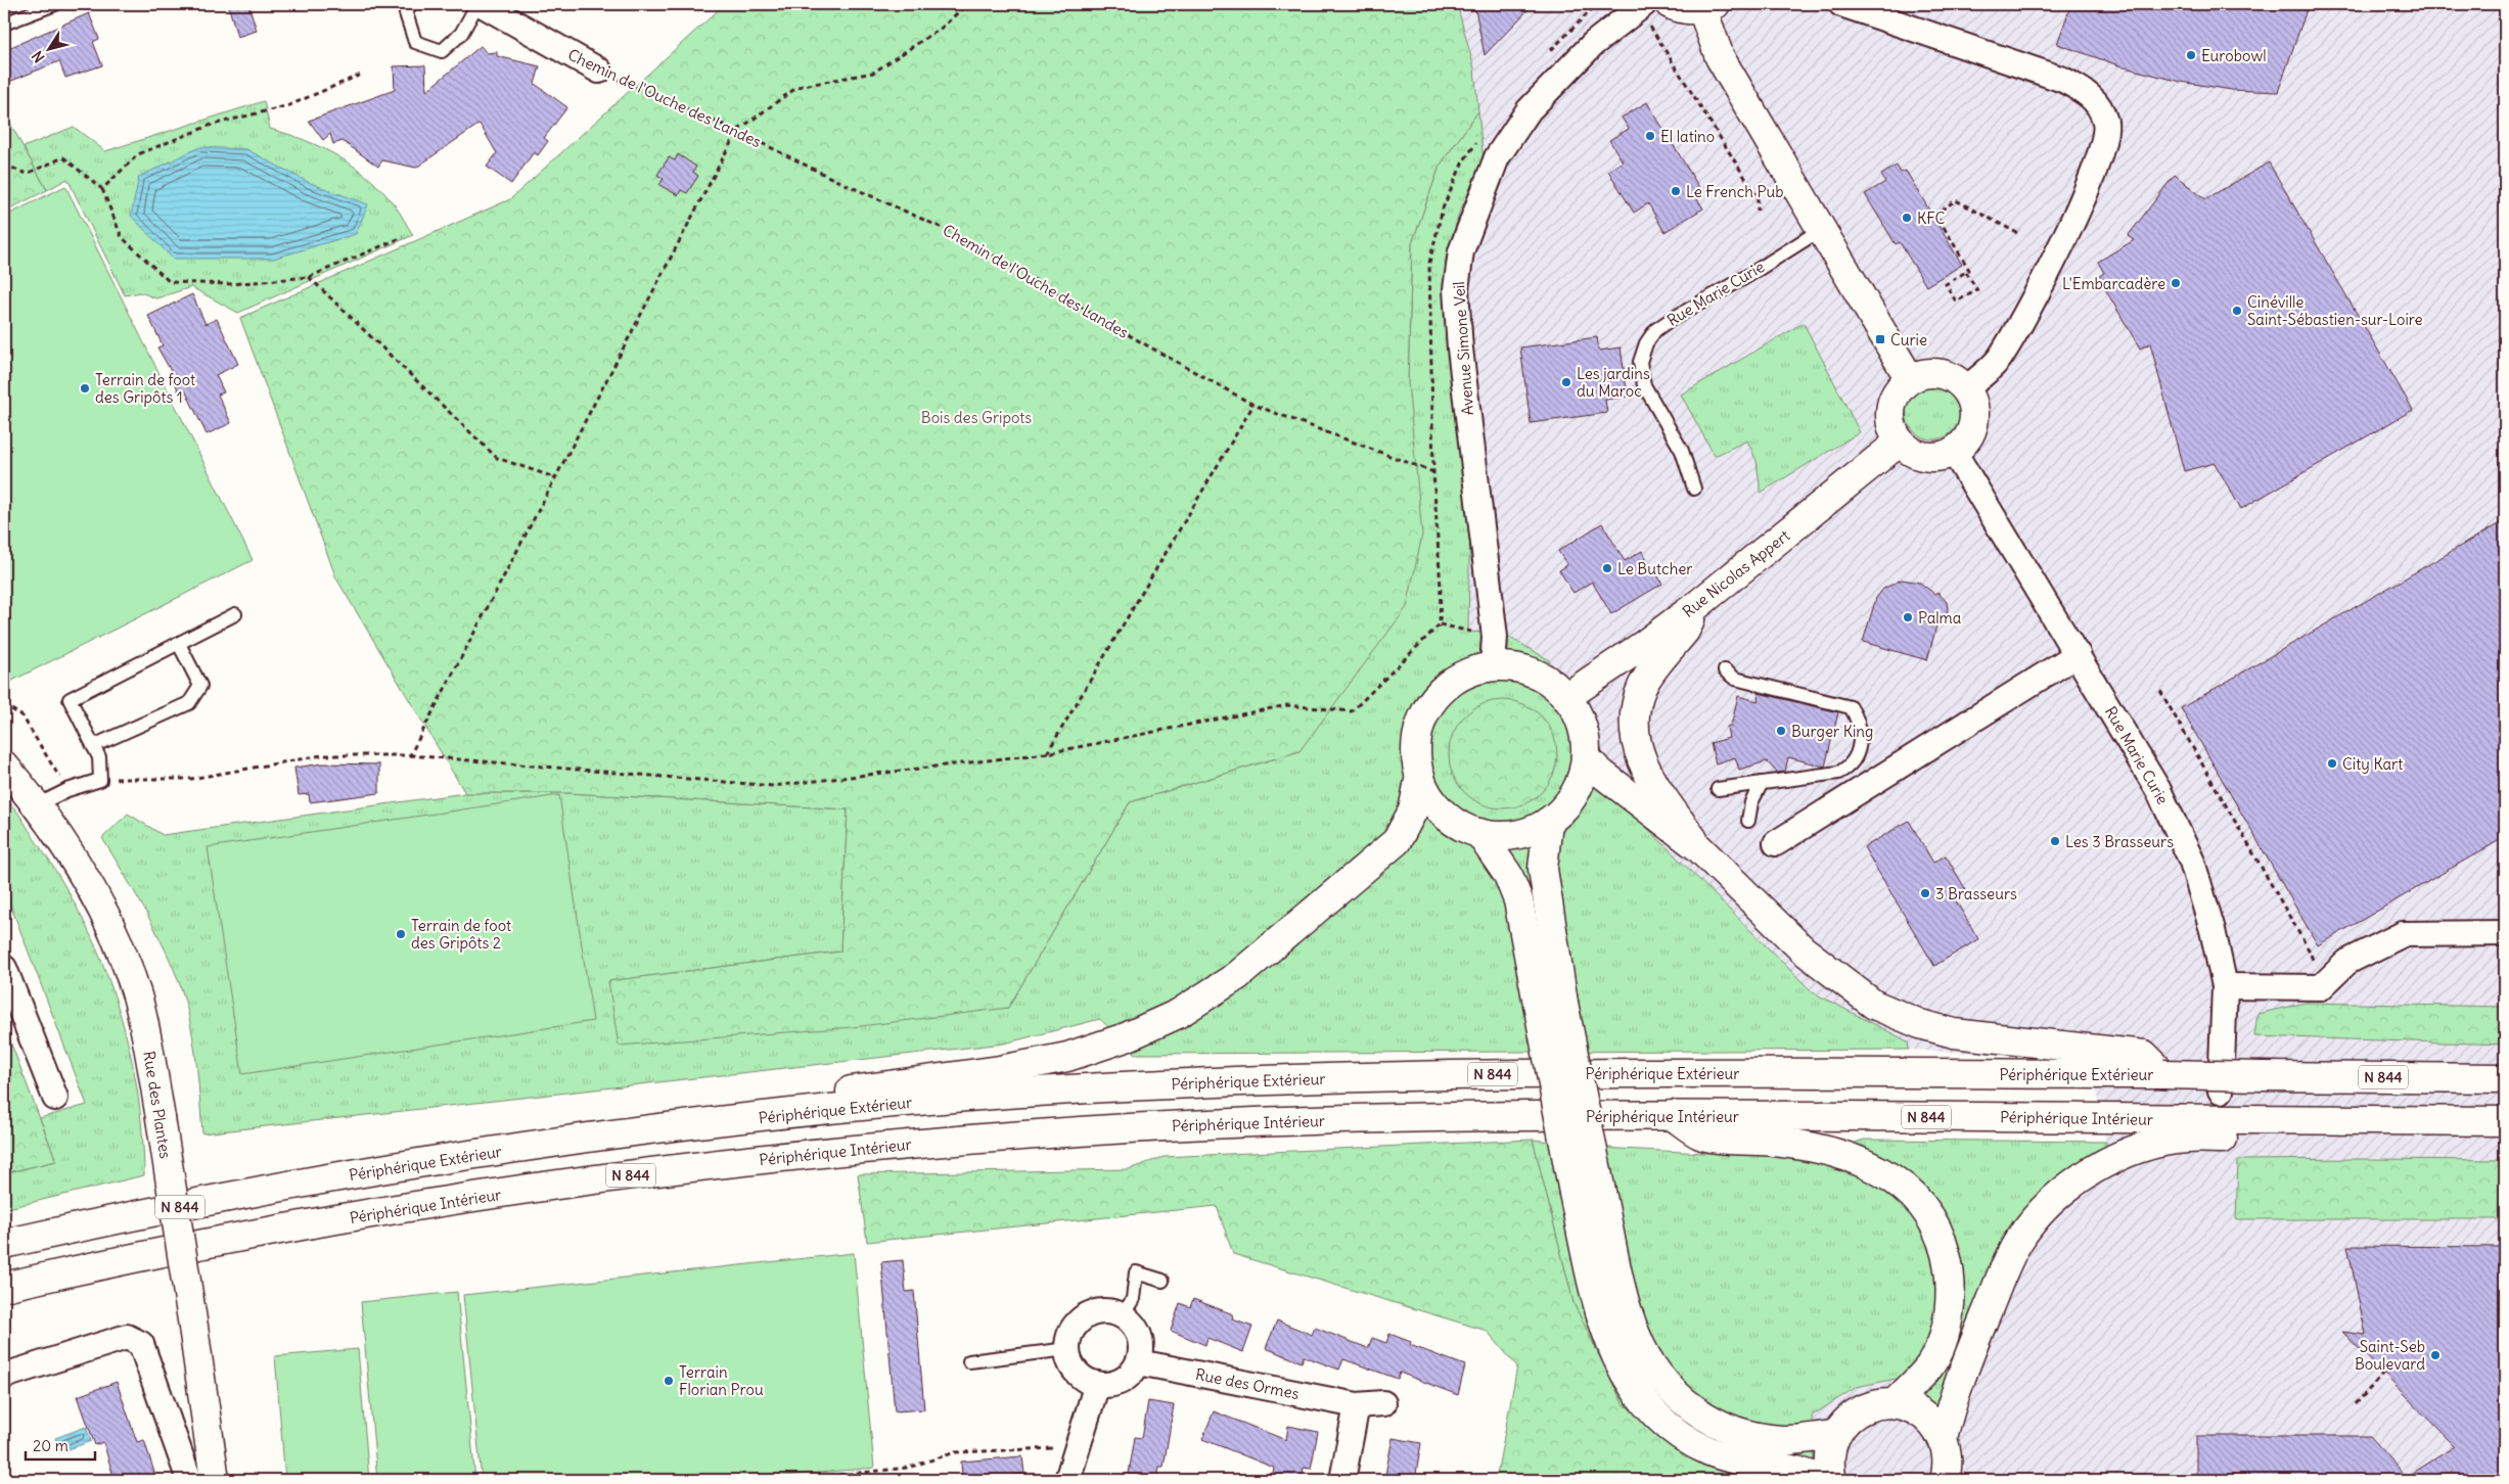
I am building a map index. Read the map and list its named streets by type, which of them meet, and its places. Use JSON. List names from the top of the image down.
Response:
{
  "streets": {
    "main road": [
      "Rue Nicolas Appert",
      "Périphérique Extérieur",
      "N 844",
      "Rue des Plantes",
      "Périphérique Intérieur"
    ],
    "street": [
      "Chemin de l'Ouche des Landes",
      "Rue Marie Curie",
      "Avenue Simone Veil",
      "Rue des Ormes"
    ]
  },
  "crossings": [
    ["Rue Marie Curie", "Rue Nicolas Appert"],
    ["Avenue Simone Veil", "Rue Nicolas Appert"]
  ],
  "parks": ["Bois des Gripots"],
  "places": {
    "other": [
      "Eurobowl",
      "El latino",
      "Le French Pub",
      "KFC",
      "L'Embarcadère",
      "Cinéville Saint-Sébastien-sur-Loire",
      "Les jardins du Maroc",
      "Terrain de foot des Gripôts 1",
      "Le Butcher",
      "Palma",
      "Burger King",
      "City Kart",
      "Les 3 Brasseurs",
      "3 Brasseurs",
      "Terrain de foot des Gripôts 2",
      "Saint-Seb Boulevard",
      "Terrain Florian Prou"
    ],
    "transit": ["Curie"]
  },
  "scale_bar": "20 m",
  "north": "bottom left"
}
